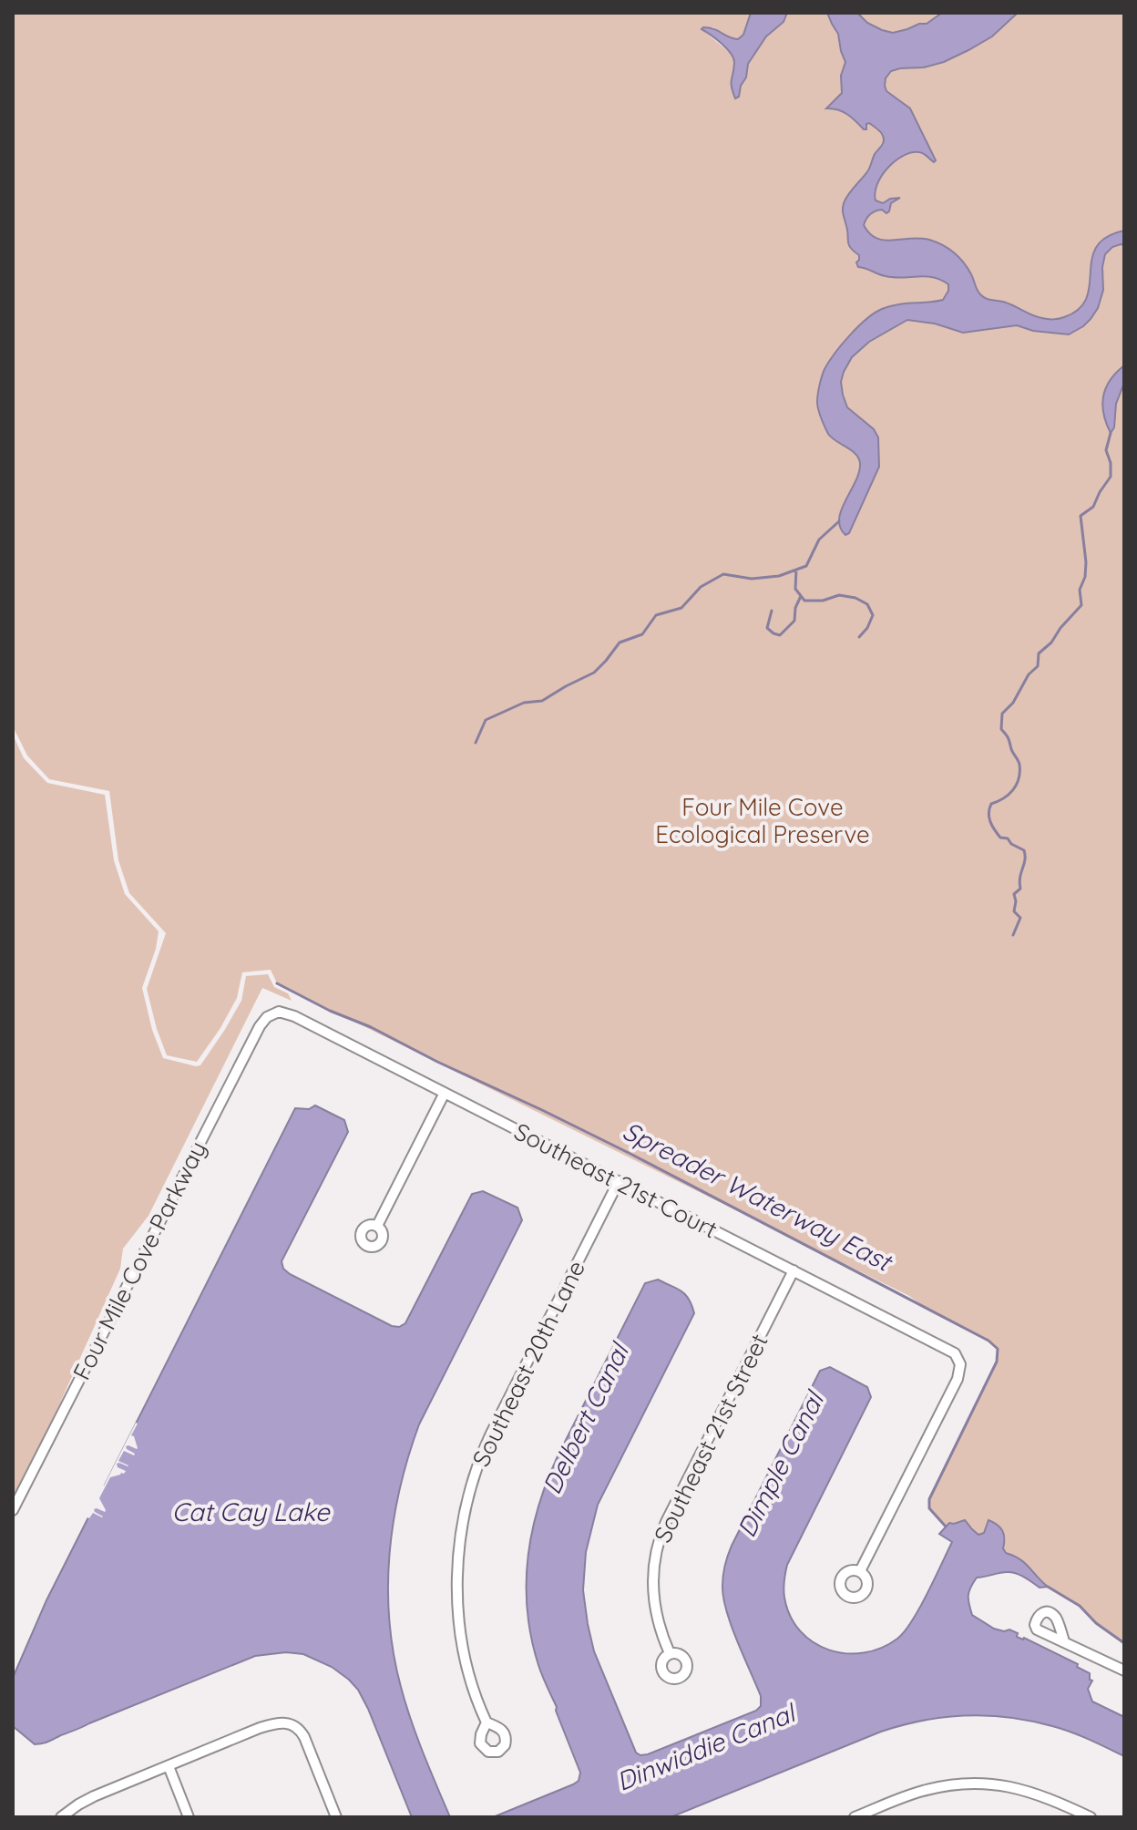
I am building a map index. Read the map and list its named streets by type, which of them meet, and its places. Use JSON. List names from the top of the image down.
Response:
{
  "streets": {
    "street": [
      "Southeast 21st Court",
      "Four Mile Cove Parkway",
      "Southeast 20th Lane",
      "Southeast 21st Street"
    ]
  },
  "crossings": [
    ["Southeast 21st Court", "Four Mile Cove Parkway"],
    ["Southeast 21st Court", "Southeast 20th Lane"],
    ["Southeast 21st Court", "Southeast 21st Street"]
  ],
  "water": [
    "Spreader Waterway East",
    "Delbert Canal",
    "Dimple Canal",
    "Cat Cay Lake",
    "Dinwiddie Canal"
  ],
  "parks": ["Four Mile Cove Ecological Preserve"]
}
